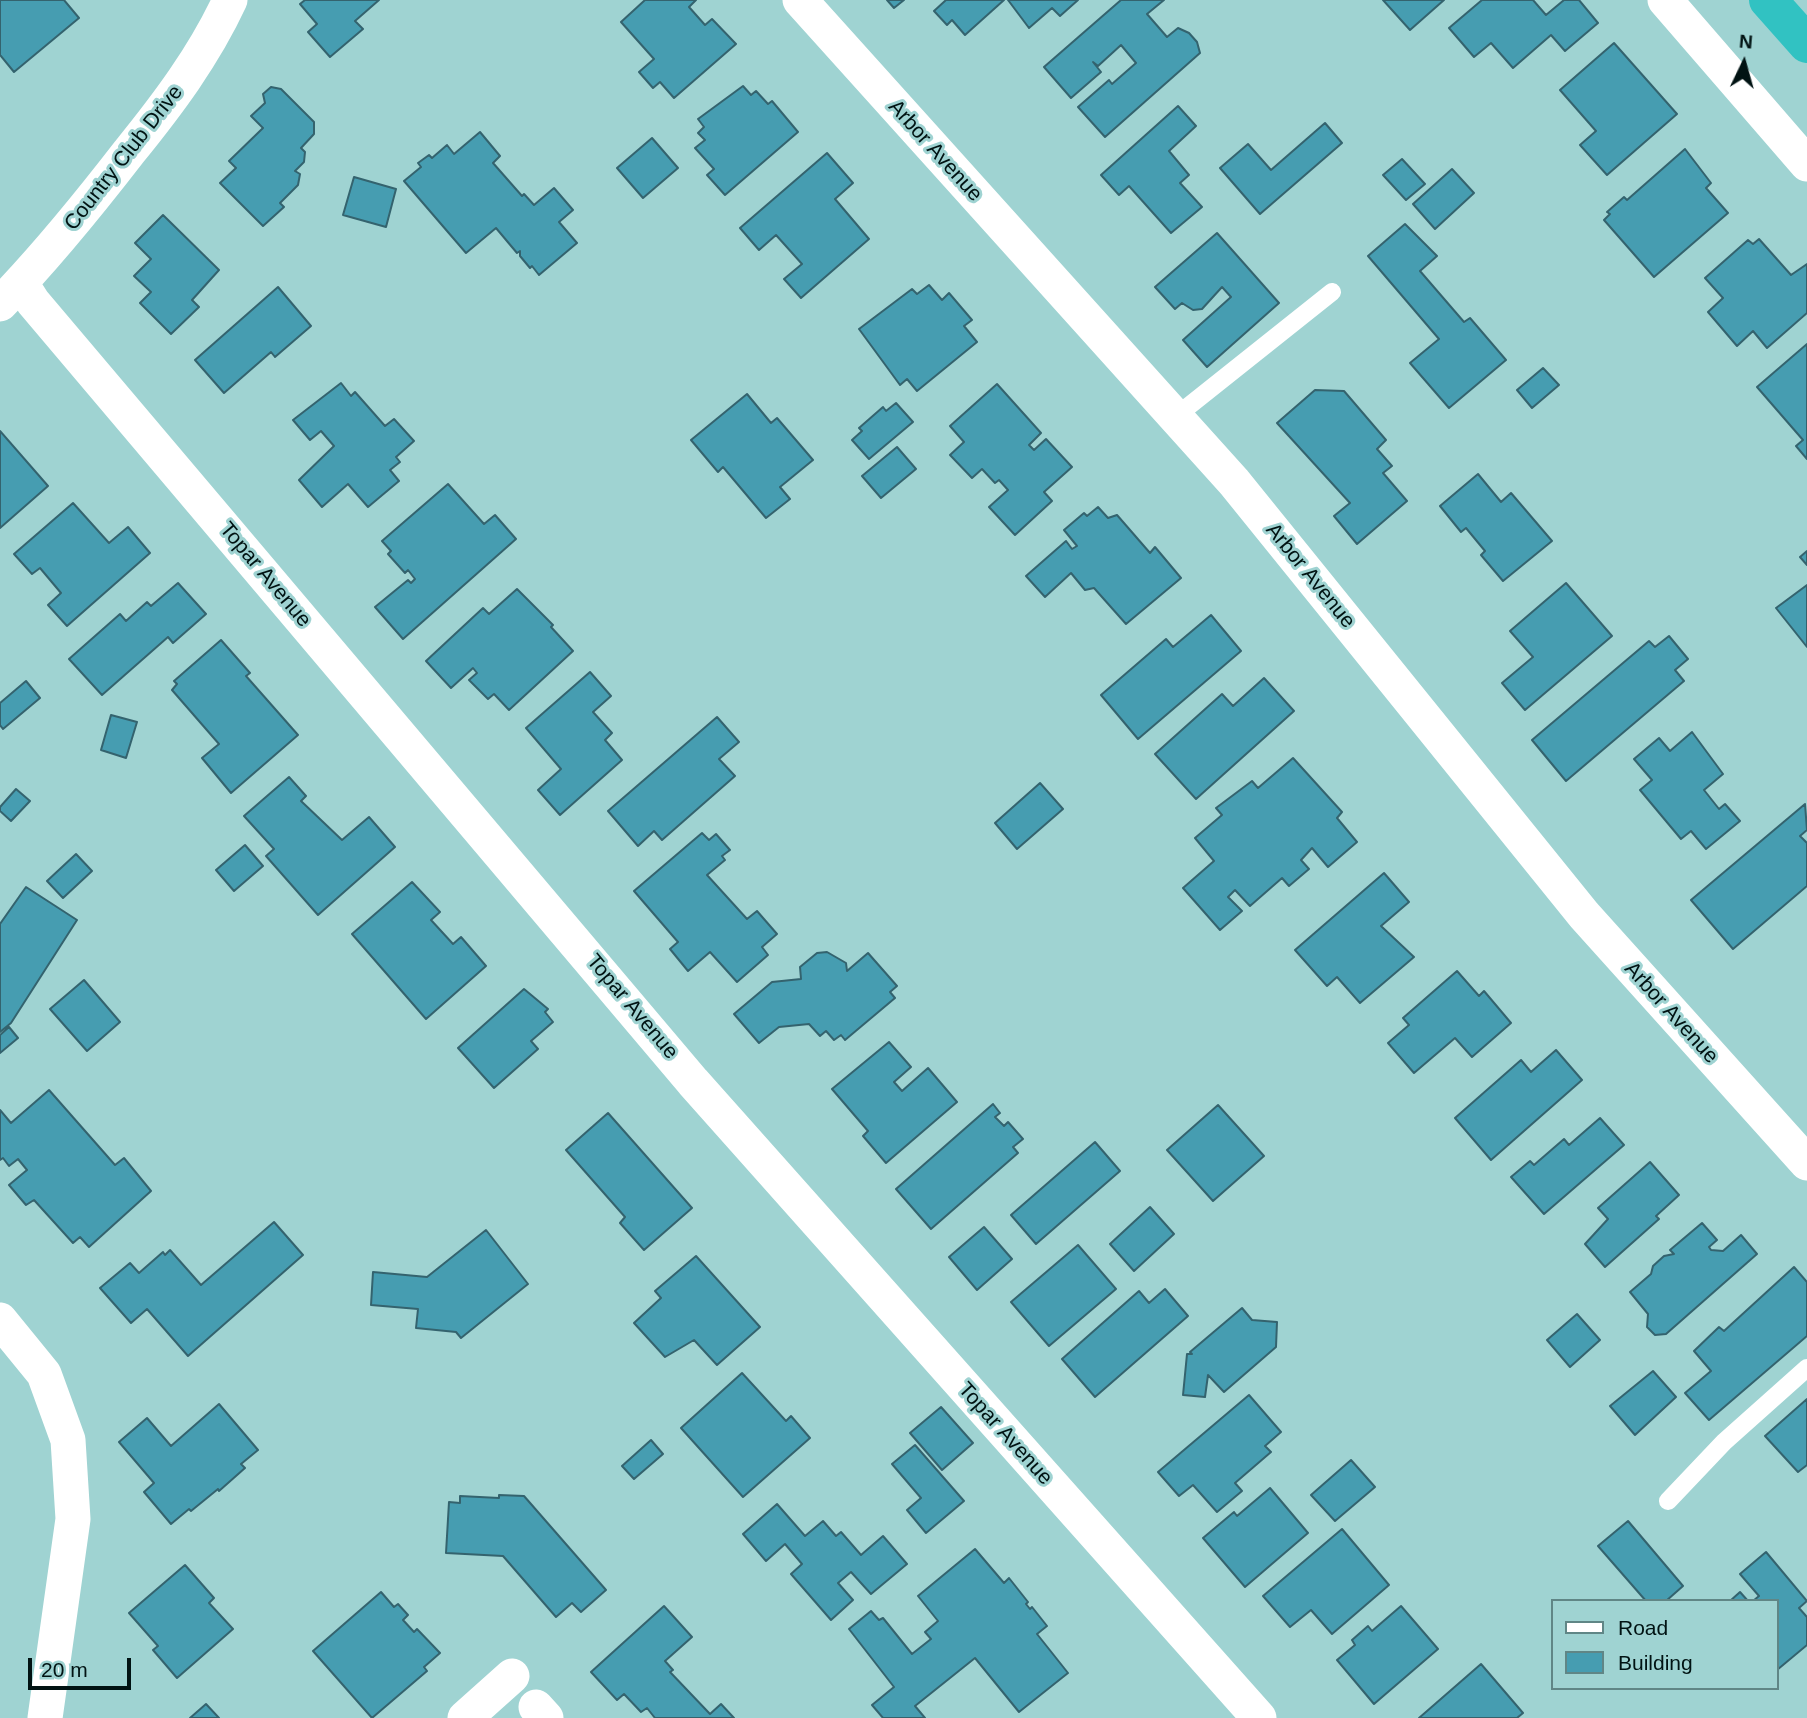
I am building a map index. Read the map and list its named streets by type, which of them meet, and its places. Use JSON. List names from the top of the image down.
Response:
{
  "streets": {
    "street": ["Arbor Avenue", "Country Club Drive", "Topar Avenue"]
  },
  "crossings": [
    ["Country Club Drive", "Topar Avenue"]
  ],
  "legend": ["Road", "Building"],
  "scale_bar": "20 m",
  "north": "top"
}
